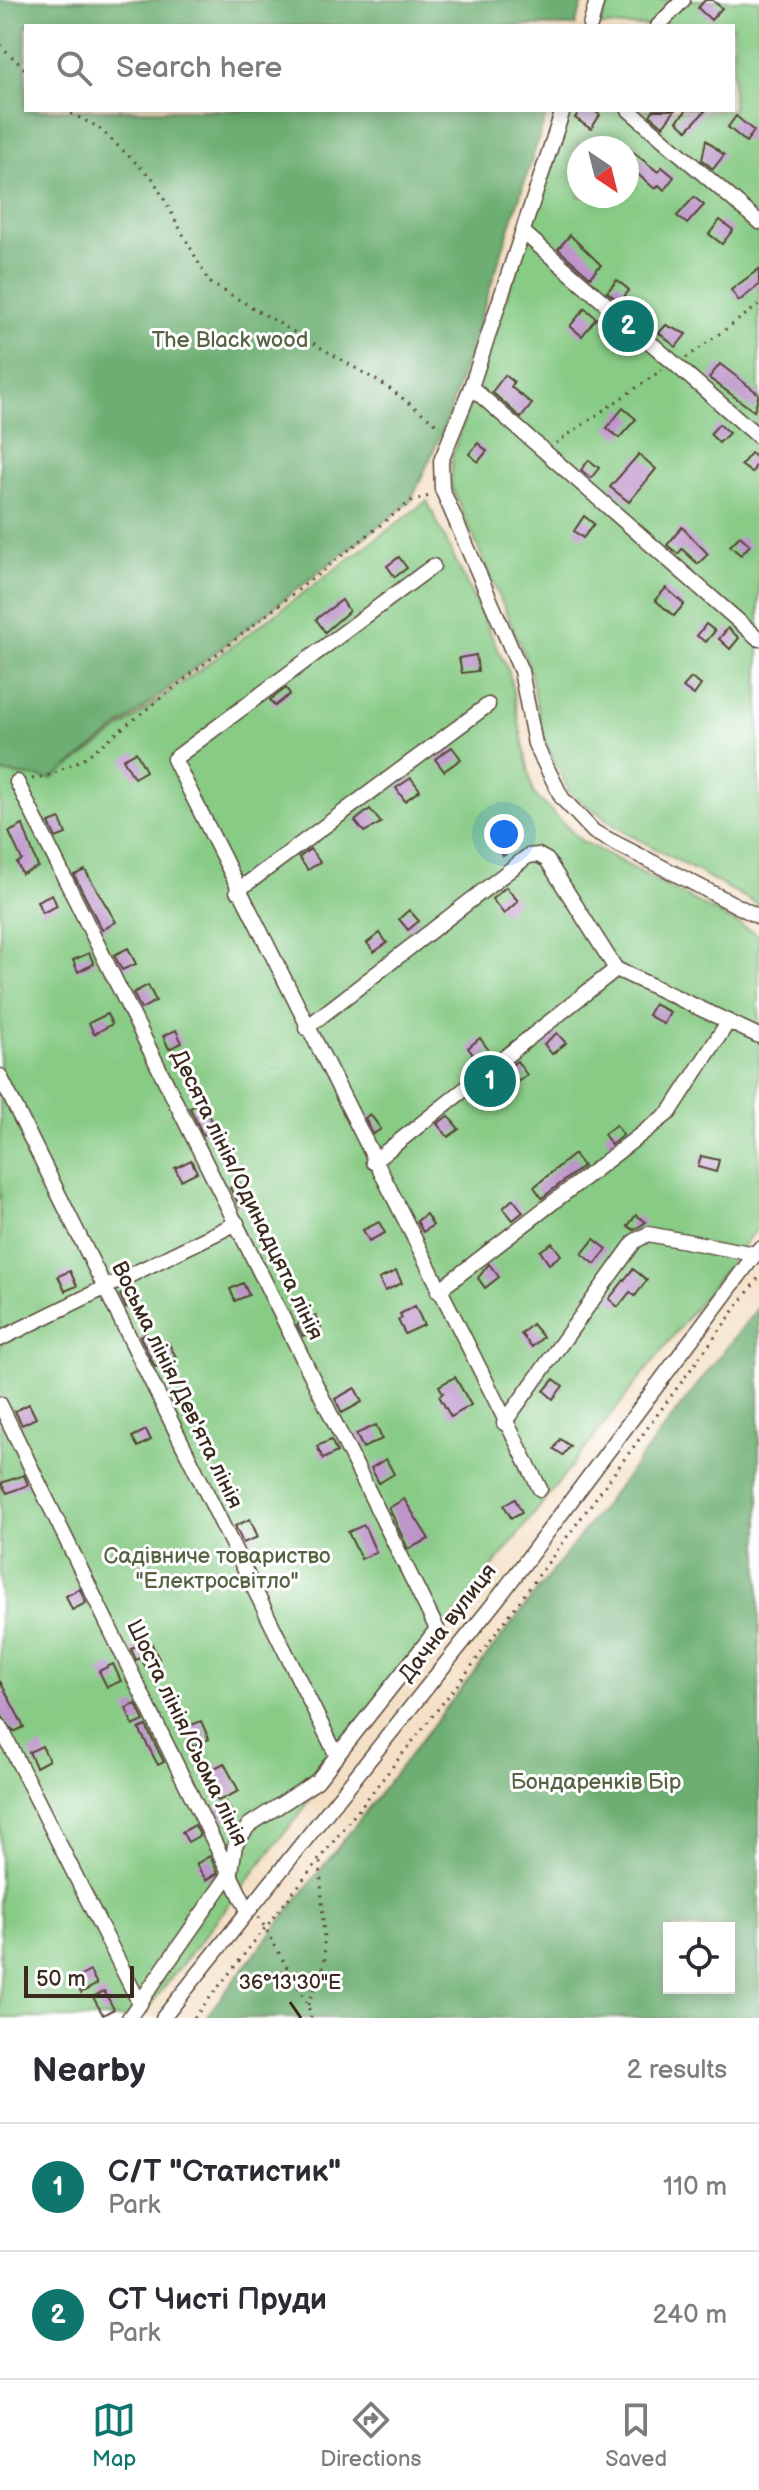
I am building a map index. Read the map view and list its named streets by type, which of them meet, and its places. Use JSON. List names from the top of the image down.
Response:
{
  "streets": {
    "street": [
      "Десята лінія/Одинадцята лінія",
      "Восьма лінія/Дев'ята лінія",
      "Дачна вулиця",
      "Шоста лінія/Сьома лінія"
    ]
  },
  "crossings": [
    ["Десята лінія/Одинадцята лінія", "Восьма лінія/Дев'ята лінія"],
    ["Дачна вулиця", "Шоста лінія/Сьома лінія"]
  ],
  "parks": ["The Black wood", "Садівниче товариство \"Електросвітло\"", "Бондаренків Бір"],
  "scale_bar": "50 m",
  "north": "bottom right",
  "page": {
    "search": "Search here",
    "pins": ["2", "1"],
    "scale": "50 m",
    "heading": ["Nearby", "2 results"],
    "list": [
      {
        "mark": "1",
        "name": "С/Т \"Статистик\"",
        "note": "Park",
        "value": "110 m"
      },
      {
        "mark": "2",
        "name": "СТ Чисті Пруди",
        "note": "Park",
        "value": "240 m"
      }
    ],
    "nav": ["Map", "Directions", "Saved"]
  },
  "coordinates": ["36°13'30\"E"]
}
